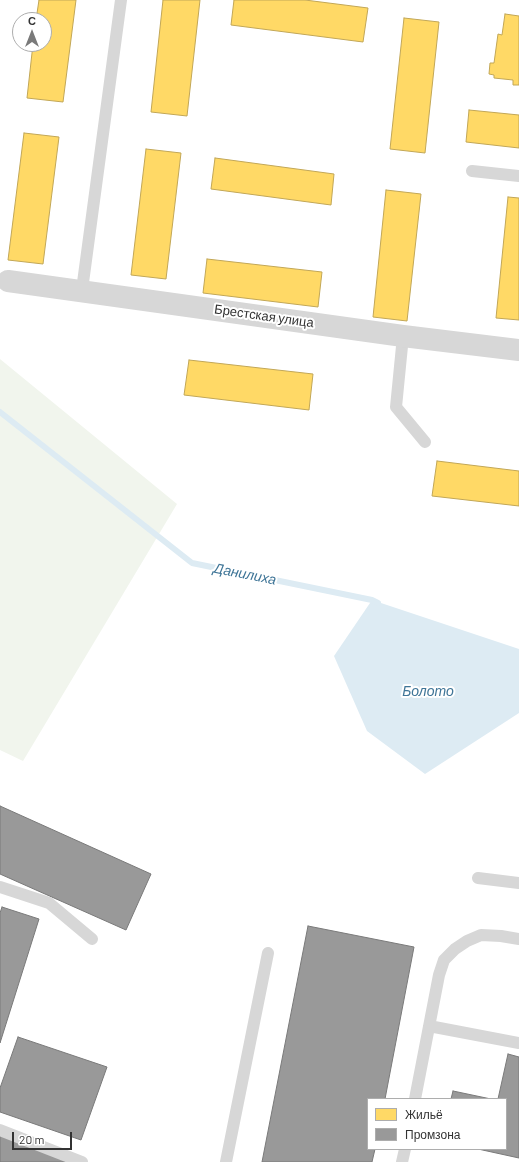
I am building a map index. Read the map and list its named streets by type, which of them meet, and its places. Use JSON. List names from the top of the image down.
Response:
{
  "streets": {
    "street": ["Брестская улица"]
  },
  "water": ["Данилиха", "Болото"],
  "legend": ["Жильё", "Промзона"],
  "scale_bar": "20 m",
  "north": "top"
}
